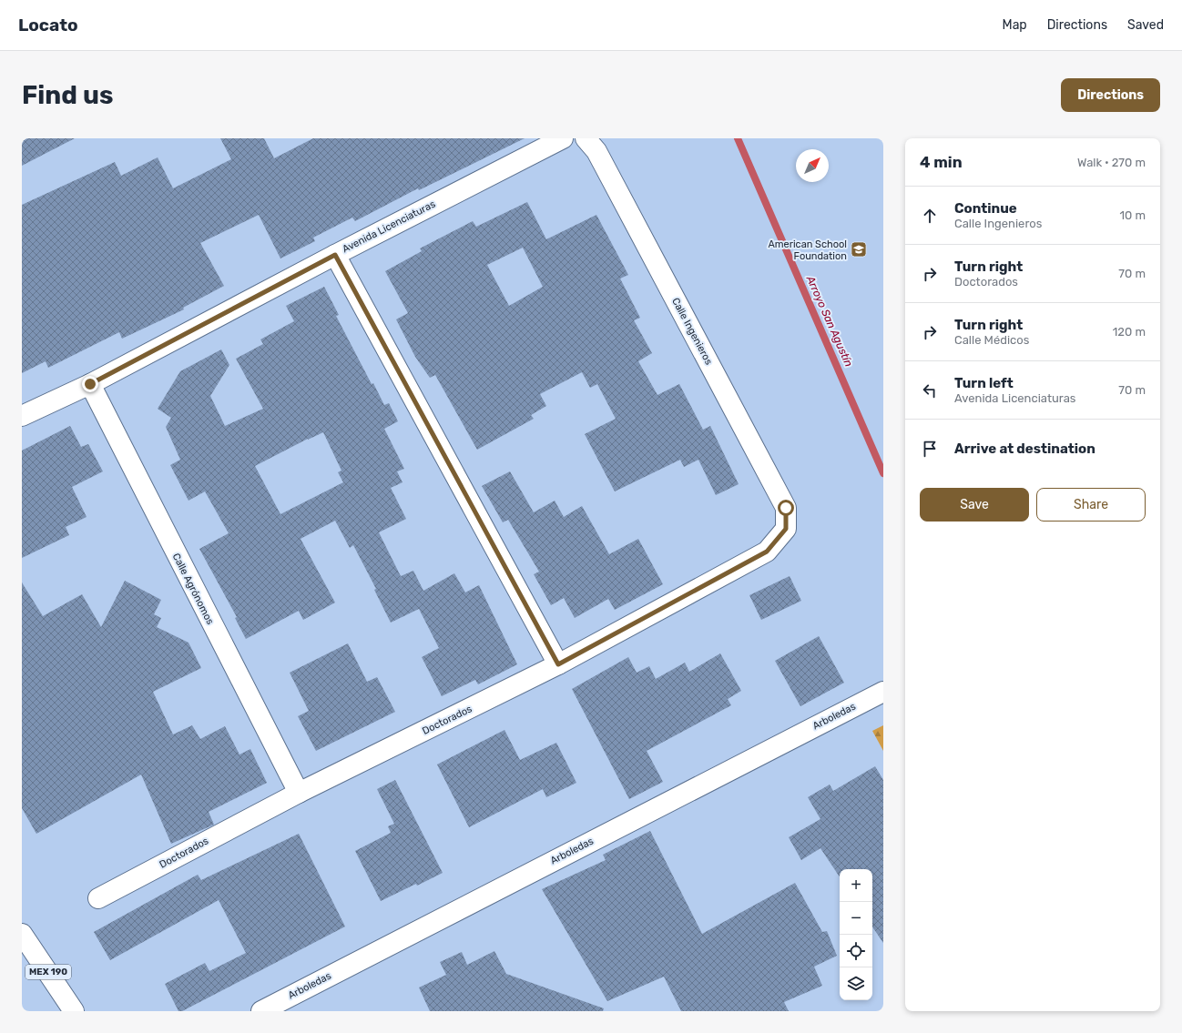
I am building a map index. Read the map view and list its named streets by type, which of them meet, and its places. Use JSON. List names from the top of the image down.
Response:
{
  "streets": {
    "street": [
      "Avenida Licenciaturas",
      "Calle Ingenieros",
      "Calle Agrónomos",
      "Arboledas",
      "Doctorados",
      "MEX 190"
    ]
  },
  "crossings": [
    ["Avenida Licenciaturas", "Calle Agrónomos"],
    ["Calle Ingenieros", "Doctorados"],
    ["Calle Agrónomos", "Doctorados"]
  ],
  "water": ["Arroyo San Agustín"],
  "places": {
    "school or university": ["American School Foundation"]
  },
  "north": "top right",
  "page": {
    "header": "Locato",
    "nav": ["Map", "Directions", "Saved"],
    "buttons": [
      "Directions",
      ["Save", "Share"]
    ],
    "title": "Find us",
    "heading": ["4 min", "Walk · 270 m"],
    "list": [
      ["Continue", "Calle Ingenieros", "10 m"],
      ["Turn right", "Doctorados", "70 m"],
      ["Turn right", "Calle Médicos", "120 m"],
      ["Turn left", "Avenida Licenciaturas", "70 m"],
      "Arrive at destination"
    ],
    "map_buttons": ["+", "−"]
  }
}
